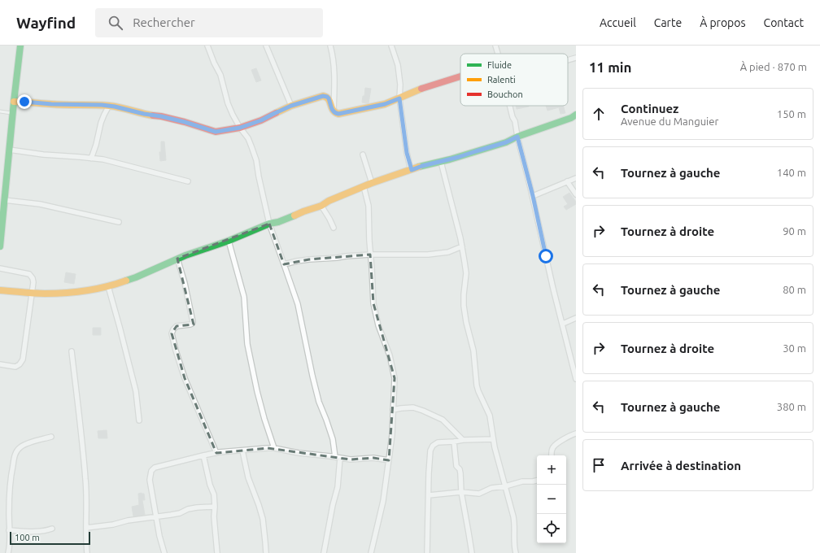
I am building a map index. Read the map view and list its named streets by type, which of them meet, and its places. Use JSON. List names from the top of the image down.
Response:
{
  "legend": ["Fluide", "Ralenti", "Bouchon"],
  "scale_bar": "100 m",
  "page": {
    "header": "Wayfind",
    "search": "Rechercher",
    "nav": [
      "Accueil",
      "Carte",
      "À propos",
      "Contact"
    ],
    "heading": ["11 min", "À pied · 870 m"],
    "list": [
      ["Continuez", "Avenue du Manguier", "150 m"],
      ["Tournez à gauche", "140 m"],
      ["Tournez à droite", "90 m"],
      ["Tournez à gauche", "80 m"],
      ["Tournez à droite", "30 m"],
      ["Tournez à gauche", "380 m"],
      "Arrivée à destination"
    ],
    "map_buttons": ["+", "−"],
    "scale": "100 m"
  }
}
